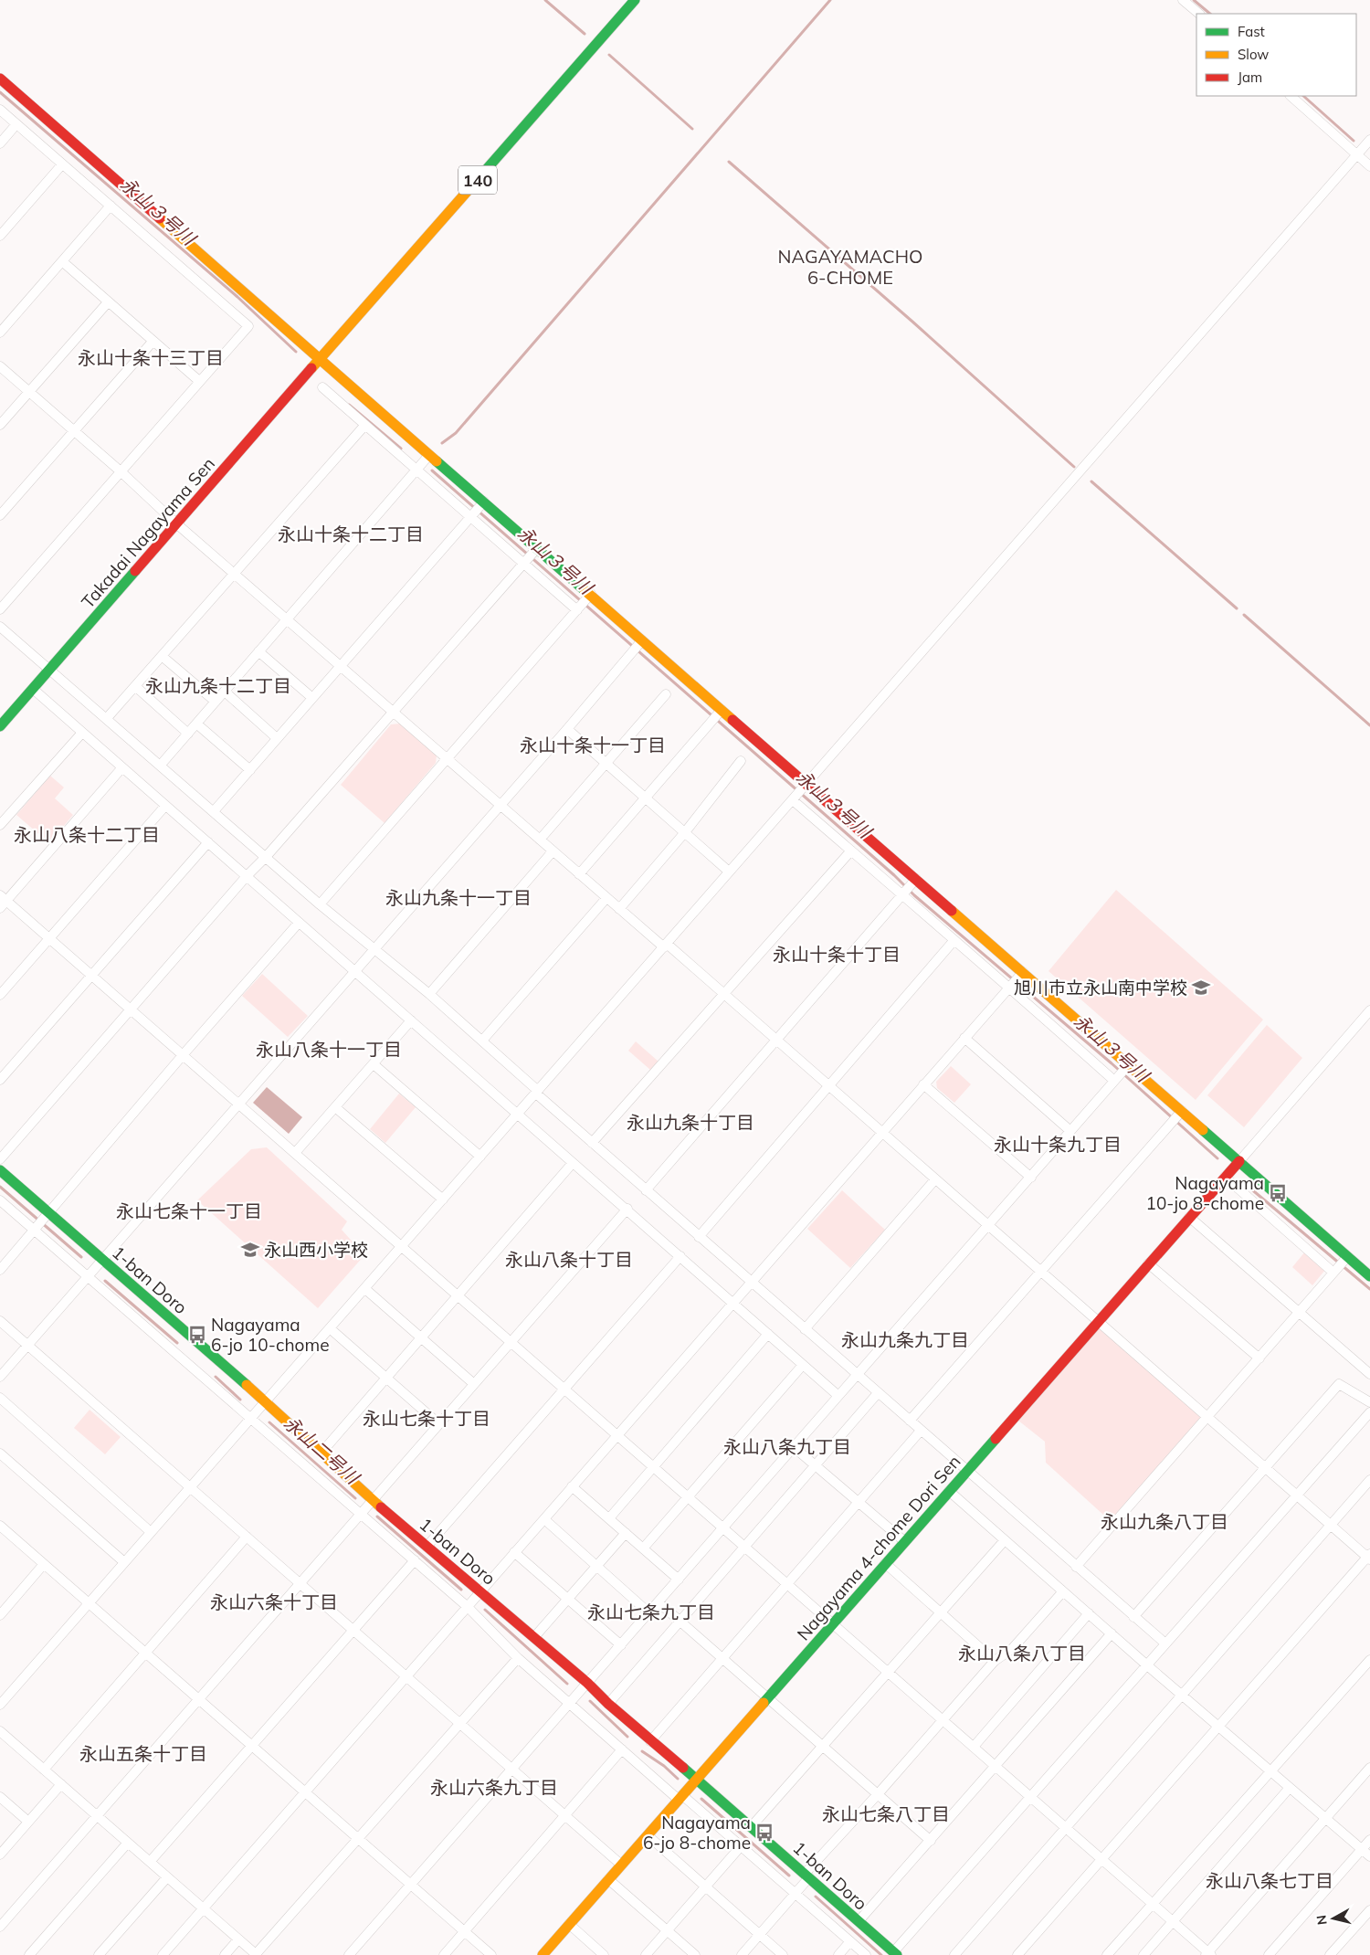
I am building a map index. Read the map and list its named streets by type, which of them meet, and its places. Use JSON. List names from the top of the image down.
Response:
{
  "streets": {
    "street": [
      "140",
      "Takadai Nagayama Sen",
      "1-ban Doro",
      "Nagayama 4-chome Dori Sen"
    ]
  },
  "crossings": [
    ["140", "Takadai Nagayama Sen"],
    ["1-ban Doro", "Nagayama 4-chome Dori Sen"]
  ],
  "districts": [
    "NAGAYAMACHO 6-CHOME",
    "永山十条十三丁目",
    "永山十条十二丁目",
    "永山九条十二丁目",
    "永山十条十一丁目",
    "永山八条十二丁目",
    "永山九条十一丁目",
    "永山十条十丁目",
    "永山八条十一丁目",
    "永山九条十丁目",
    "永山十条九丁目",
    "永山七条十一丁目",
    "永山八条十丁目",
    "永山九条九丁目",
    "永山七条十丁目",
    "永山八条九丁目",
    "永山九条八丁目",
    "永山六条十丁目",
    "永山七条九丁目",
    "永山八条八丁目",
    "永山五条十丁目",
    "永山六条九丁目",
    "永山七条八丁目",
    "永山八条七丁目"
  ],
  "water": ["永山３号川", "永山二号川"],
  "places": {
    "school or university": ["旭川市立永山南中学校", "永山西小学校"],
    "bus stop": ["Nagayama 10-jo 8-chome", "Nagayama 6-jo 10-chome", "Nagayama 6-jo 8-chome"]
  },
  "legend": ["Fast", "Slow", "Jam"],
  "north": "left"
}
